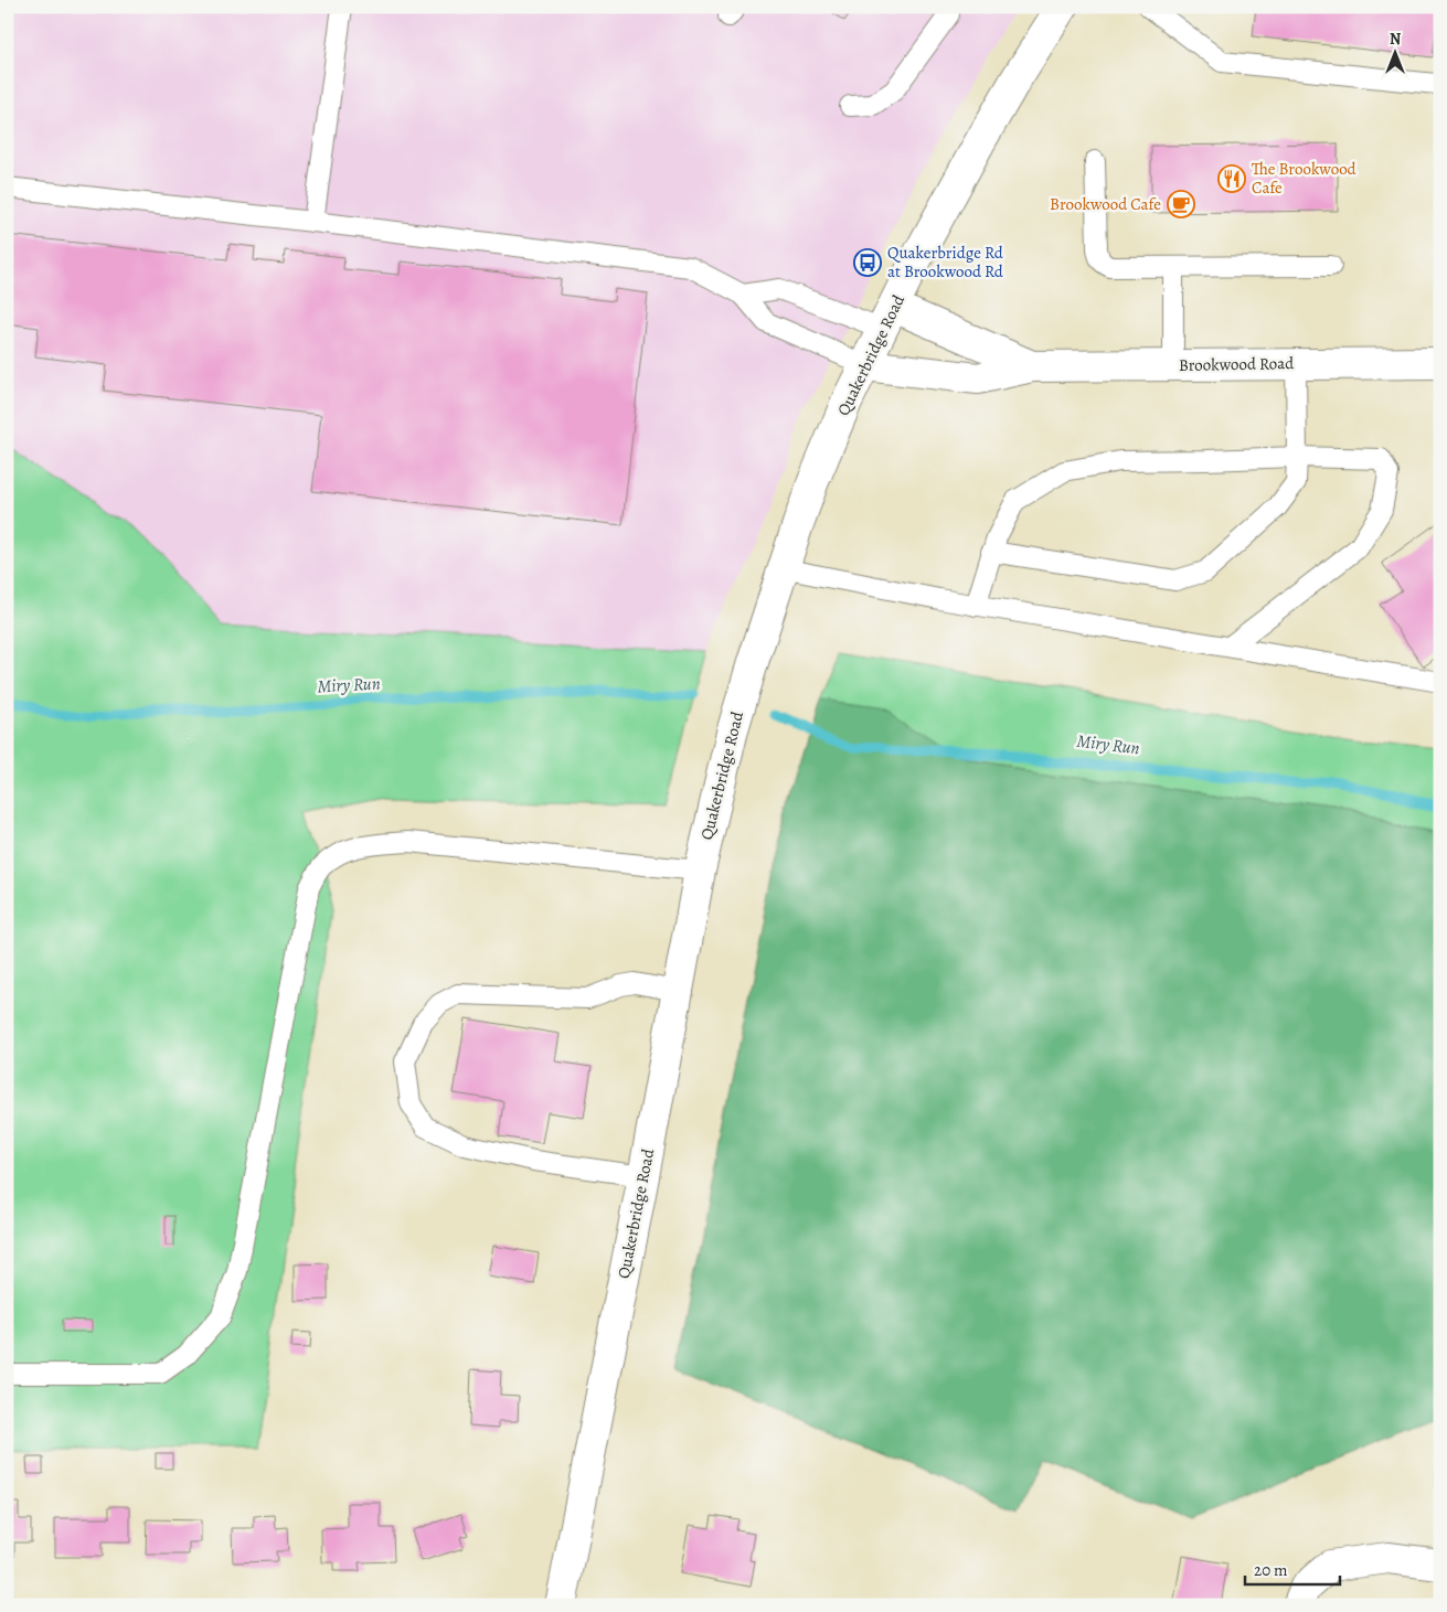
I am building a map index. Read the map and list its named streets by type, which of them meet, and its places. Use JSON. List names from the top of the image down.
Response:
{
  "streets": {
    "main road": ["Quakerbridge Road", "Brookwood Road"]
  },
  "crossings": [
    ["Quakerbridge Road", "Brookwood Road"]
  ],
  "water": ["Miry Run"],
  "places": {
    "restaurant": ["The Brookwood Cafe"],
    "cafe": ["Brookwood Cafe"],
    "bus stop": ["Quakerbridge Rd at Brookwood Rd"]
  },
  "scale_bar": "20 m",
  "north": "top"
}
